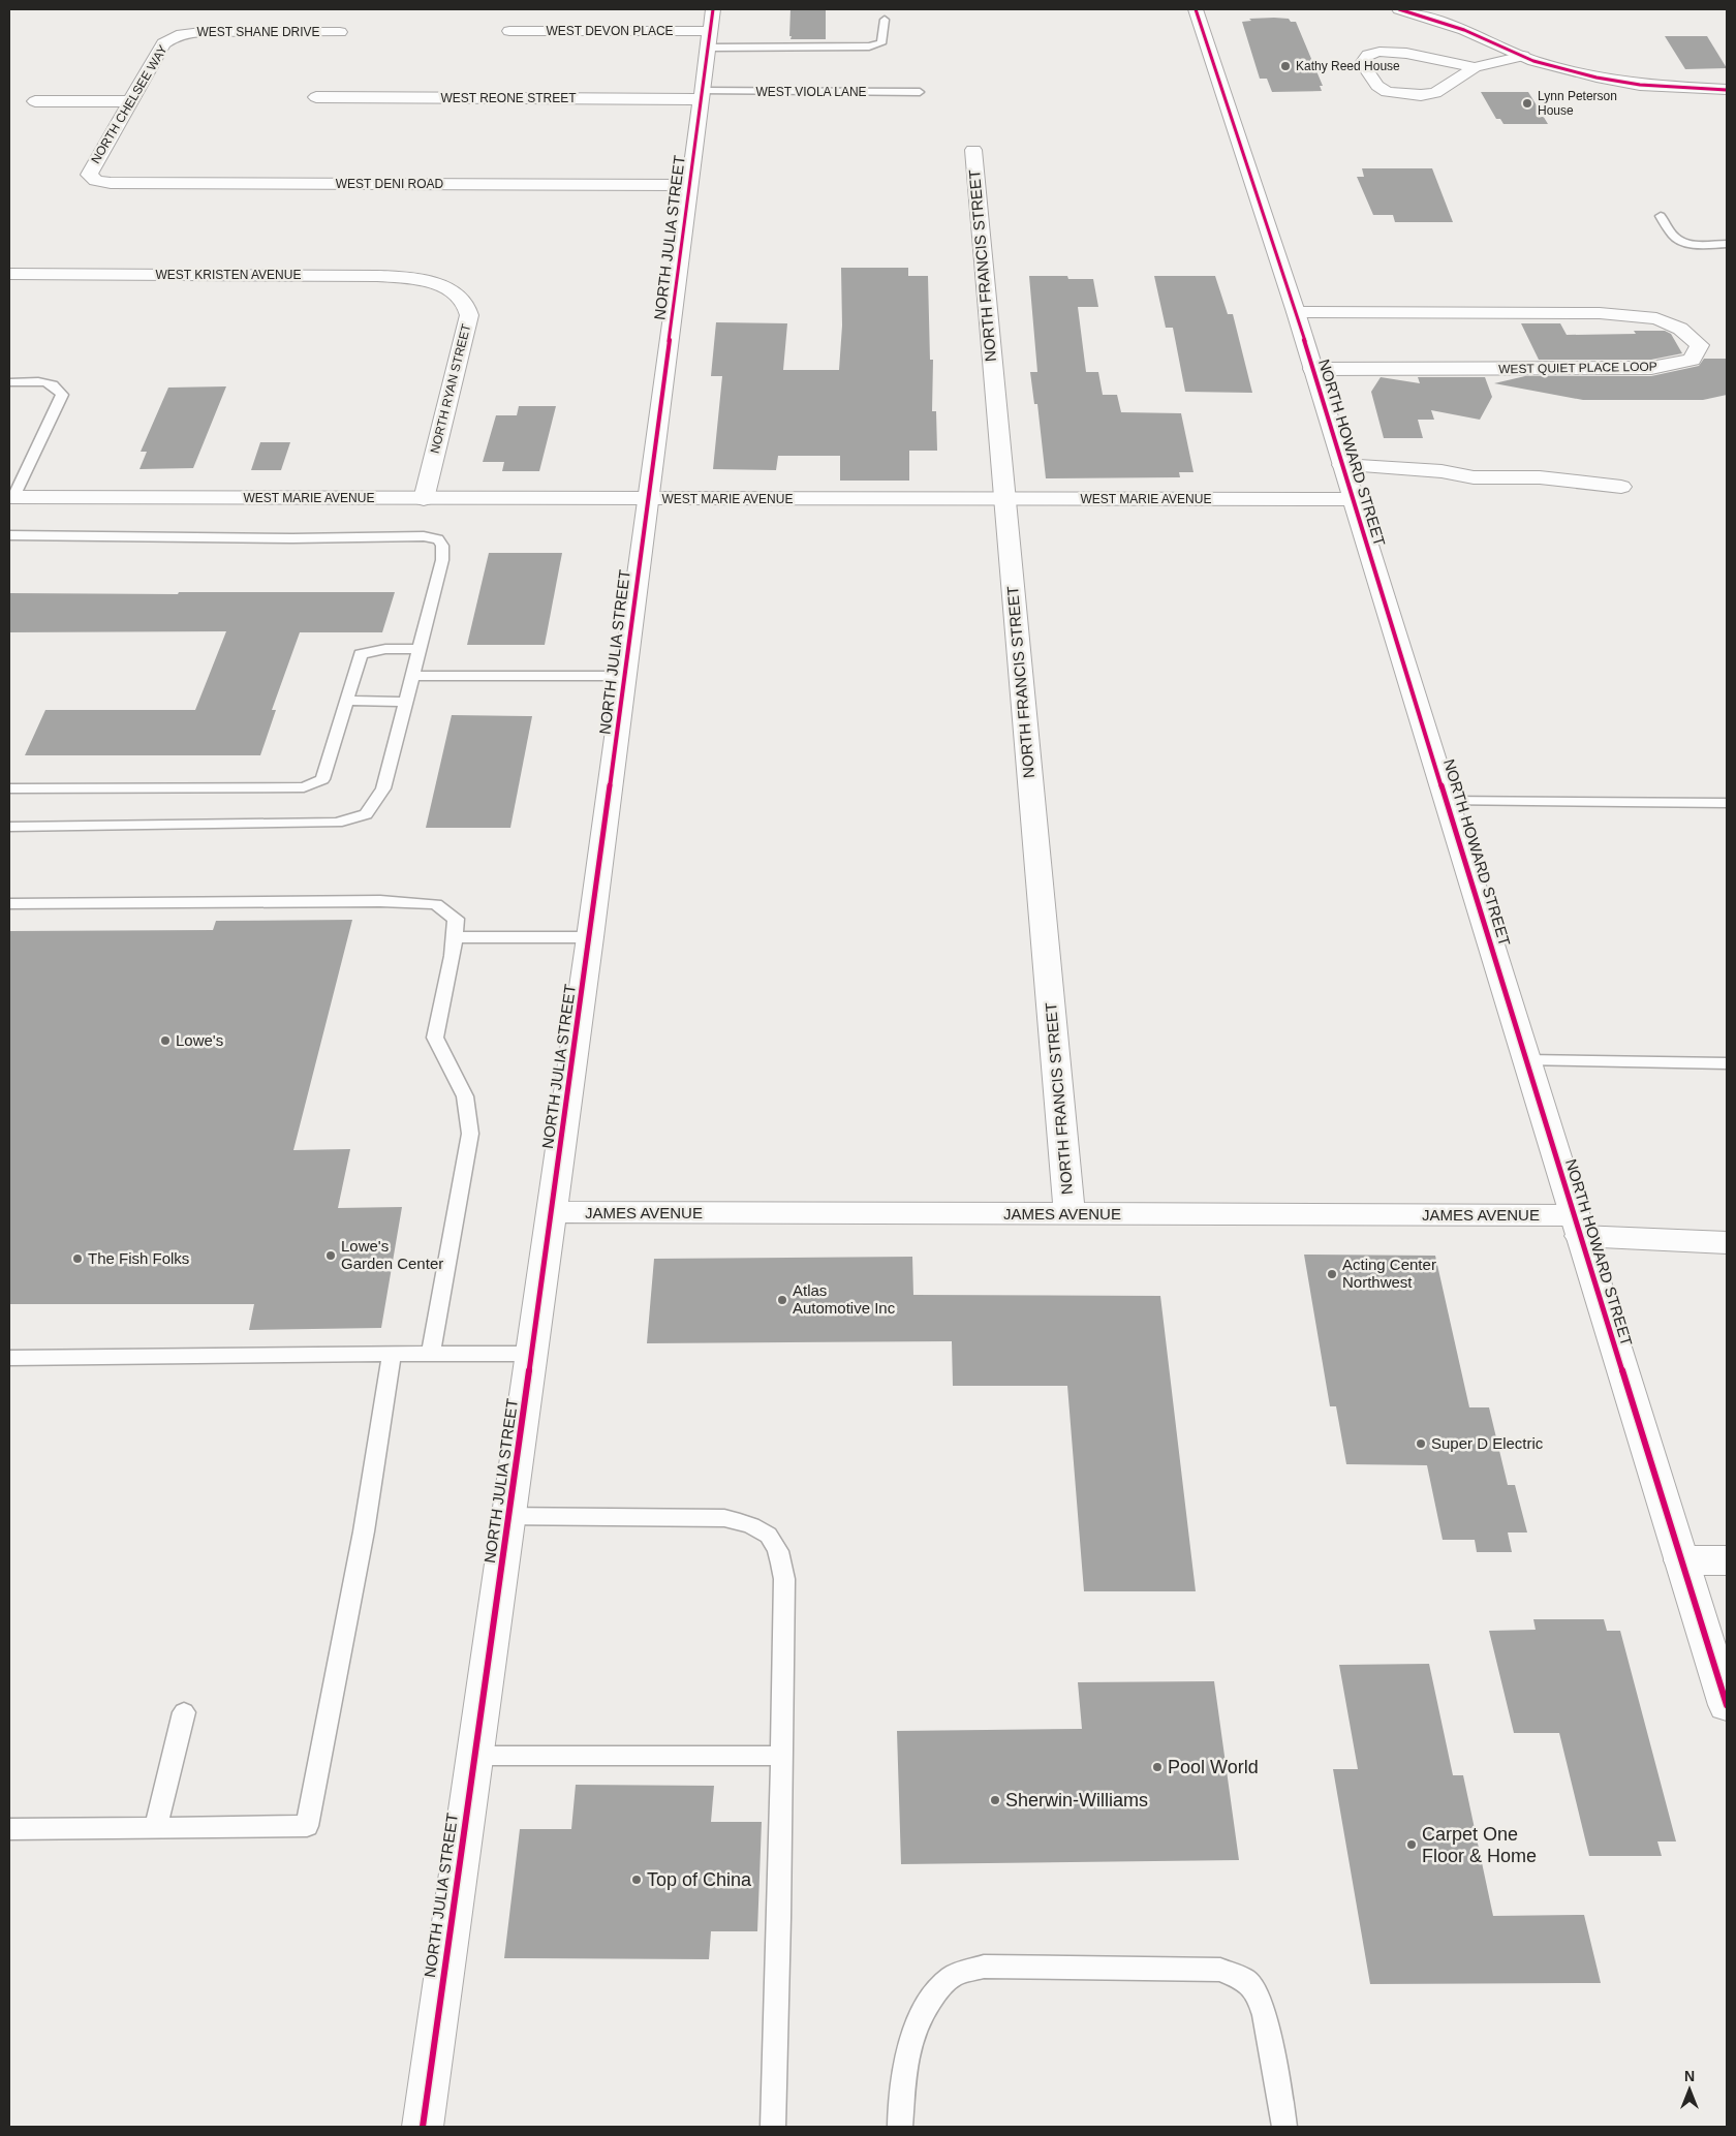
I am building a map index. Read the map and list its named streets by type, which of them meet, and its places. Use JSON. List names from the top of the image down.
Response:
{
  "streets": {
    "street": [
      "WEST DEVON PLACE",
      "WEST SHANE DRIVE",
      "WEST REONE STREET",
      "NORTH CHELSEE WAY",
      "WEST DENI ROAD",
      "NORTH JULIA STREET",
      "NORTH FRANCIS STREET",
      "WEST KRISTEN AVENUE",
      "WEST QUIET PLACE LOOP",
      "NORTH RYAN STREET",
      "NORTH HOWARD STREET",
      "WEST MARIE AVENUE",
      "JAMES AVENUE"
    ],
    "lane": ["WEST VIOLA LANE"]
  },
  "crossings": [
    ["WEST DEVON PLACE", "NORTH JULIA STREET"],
    ["WEST SHANE DRIVE", "NORTH CHELSEE WAY"],
    ["WEST VIOLA LANE", "WEST REONE STREET"],
    ["WEST VIOLA LANE", "NORTH JULIA STREET"],
    ["WEST REONE STREET", "NORTH JULIA STREET"],
    ["NORTH CHELSEE WAY", "WEST DENI ROAD"],
    ["WEST DENI ROAD", "NORTH JULIA STREET"],
    ["NORTH JULIA STREET", "WEST MARIE AVENUE"],
    ["NORTH JULIA STREET", "JAMES AVENUE"],
    ["NORTH FRANCIS STREET", "WEST MARIE AVENUE"],
    ["NORTH FRANCIS STREET", "JAMES AVENUE"],
    ["WEST KRISTEN AVENUE", "NORTH RYAN STREET"],
    ["WEST QUIET PLACE LOOP", "NORTH HOWARD STREET"],
    ["NORTH RYAN STREET", "WEST MARIE AVENUE"],
    ["NORTH HOWARD STREET", "WEST MARIE AVENUE"],
    ["NORTH HOWARD STREET", "JAMES AVENUE"]
  ],
  "places": [
    "Kathy Reed House",
    "Lynn Peterson House",
    "Lowe's",
    "Lowe's Garden Center",
    "The Fish Folks",
    "Acting Center Northwest",
    "Atlas Automotive Inc",
    "Super D Electric",
    "Pool World",
    "Sherwin-Williams",
    "Carpet One Floor & Home",
    "Top of China"
  ],
  "north": "top"
}
